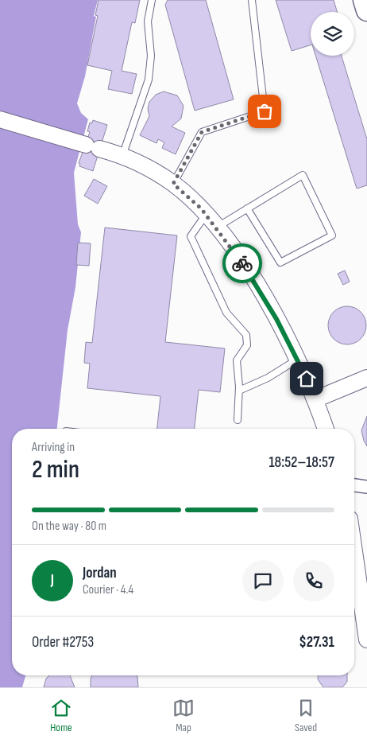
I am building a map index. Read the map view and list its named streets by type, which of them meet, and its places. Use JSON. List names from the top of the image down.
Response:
{
  "page": {
    "heading": ["2 min", "Arriving in", "18:52–18:57"],
    "panel": [
      "Jordan",
      "Courier · 4.4",
      "Order #2753",
      "$27.31"
    ],
    "bar": "On the way · 80 m",
    "round": "J",
    "tabs": ["Home", "Map", "Saved"]
  }
}
